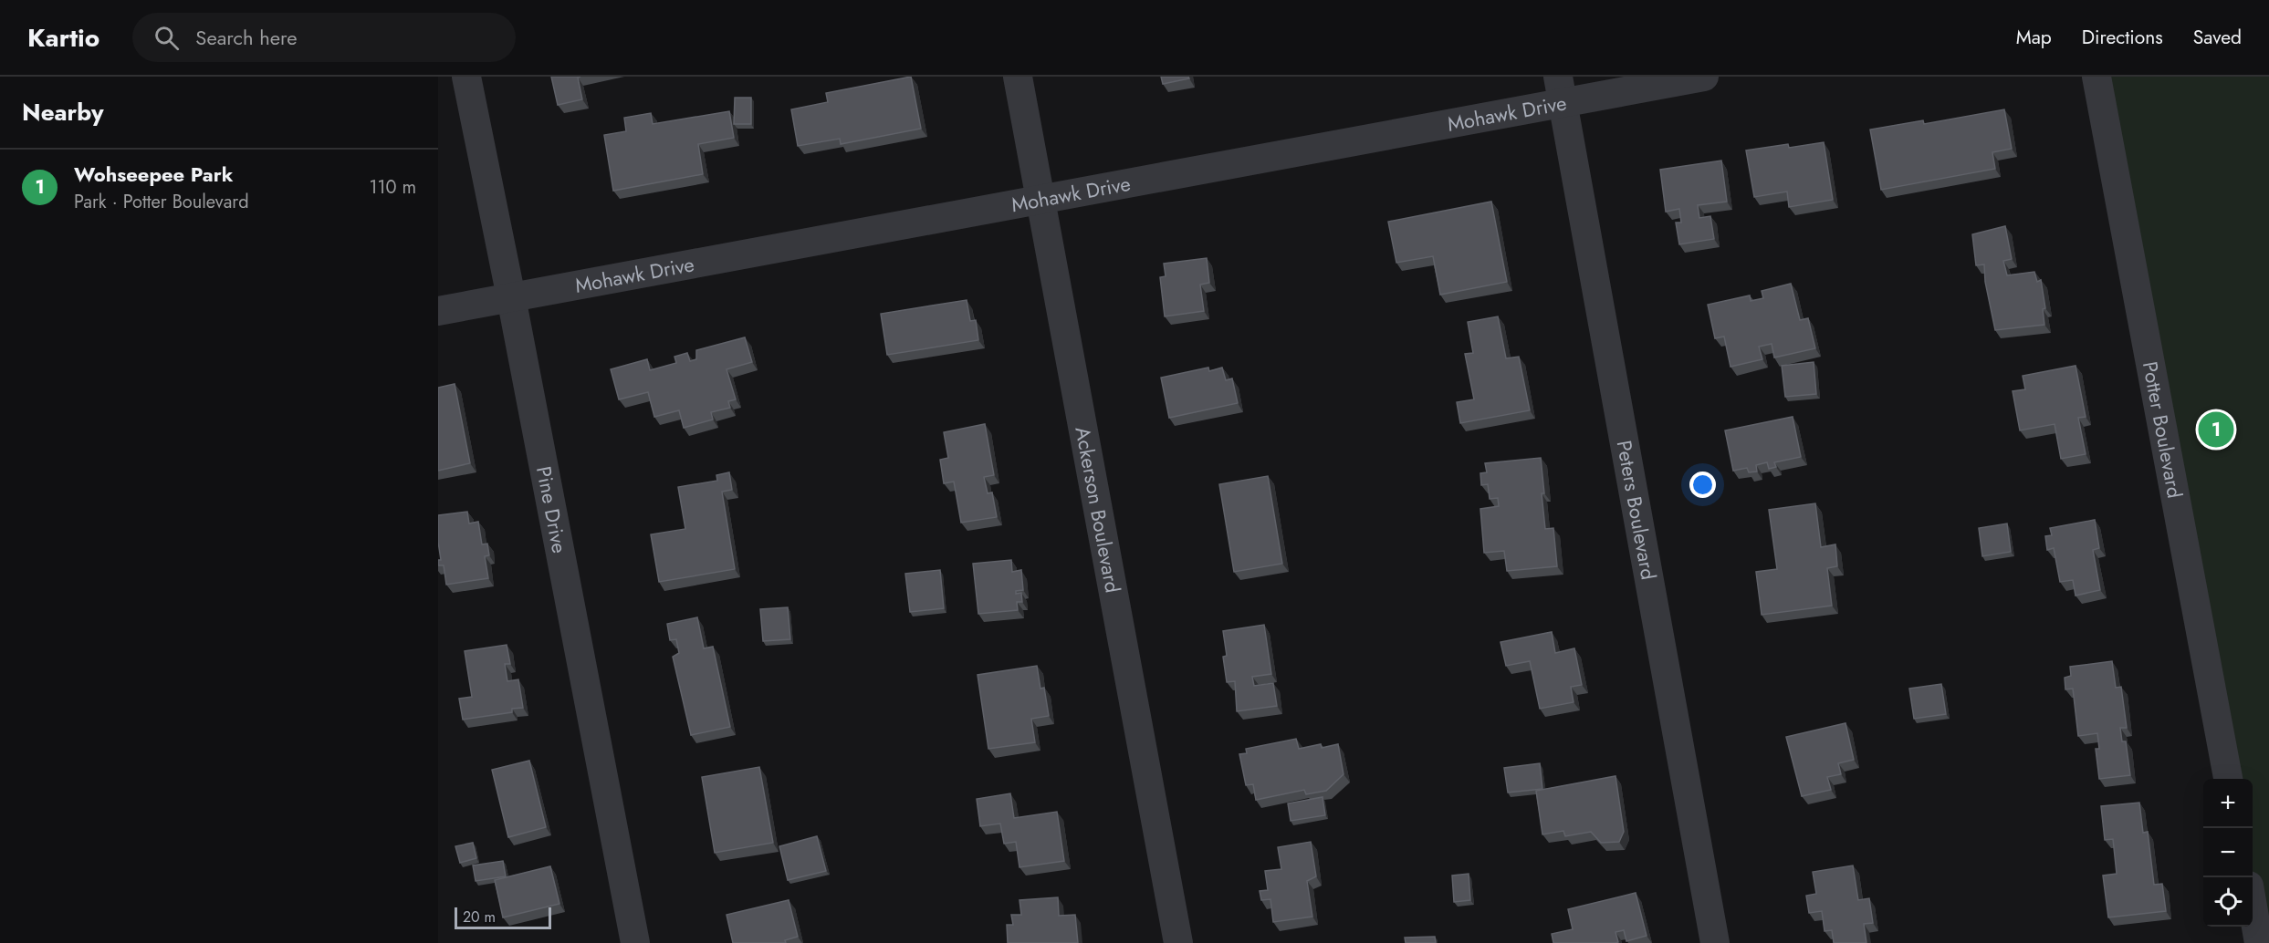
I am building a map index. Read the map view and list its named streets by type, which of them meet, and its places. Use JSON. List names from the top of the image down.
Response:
{
  "streets": {
    "street": [
      "Mohawk Drive",
      "Potter Boulevard",
      "Pine Drive",
      "Ackerson Boulevard",
      "Peters Boulevard"
    ]
  },
  "crossings": [
    ["Mohawk Drive", "Pine Drive"],
    ["Mohawk Drive", "Ackerson Boulevard"],
    ["Mohawk Drive", "Peters Boulevard"]
  ],
  "scale_bar": "20 m",
  "page": {
    "header": "Kartio",
    "search": "Search here",
    "nav": ["Map", "Directions", "Saved"],
    "heading": "Nearby",
    "list": [
      {
        "mark": "1",
        "name": "Wohseepee Park",
        "note": "Park · Potter Boulevard",
        "value": "110 m"
      }
    ],
    "pins": "1",
    "map_buttons": ["+", "−"],
    "scale": "20 m"
  }
}
